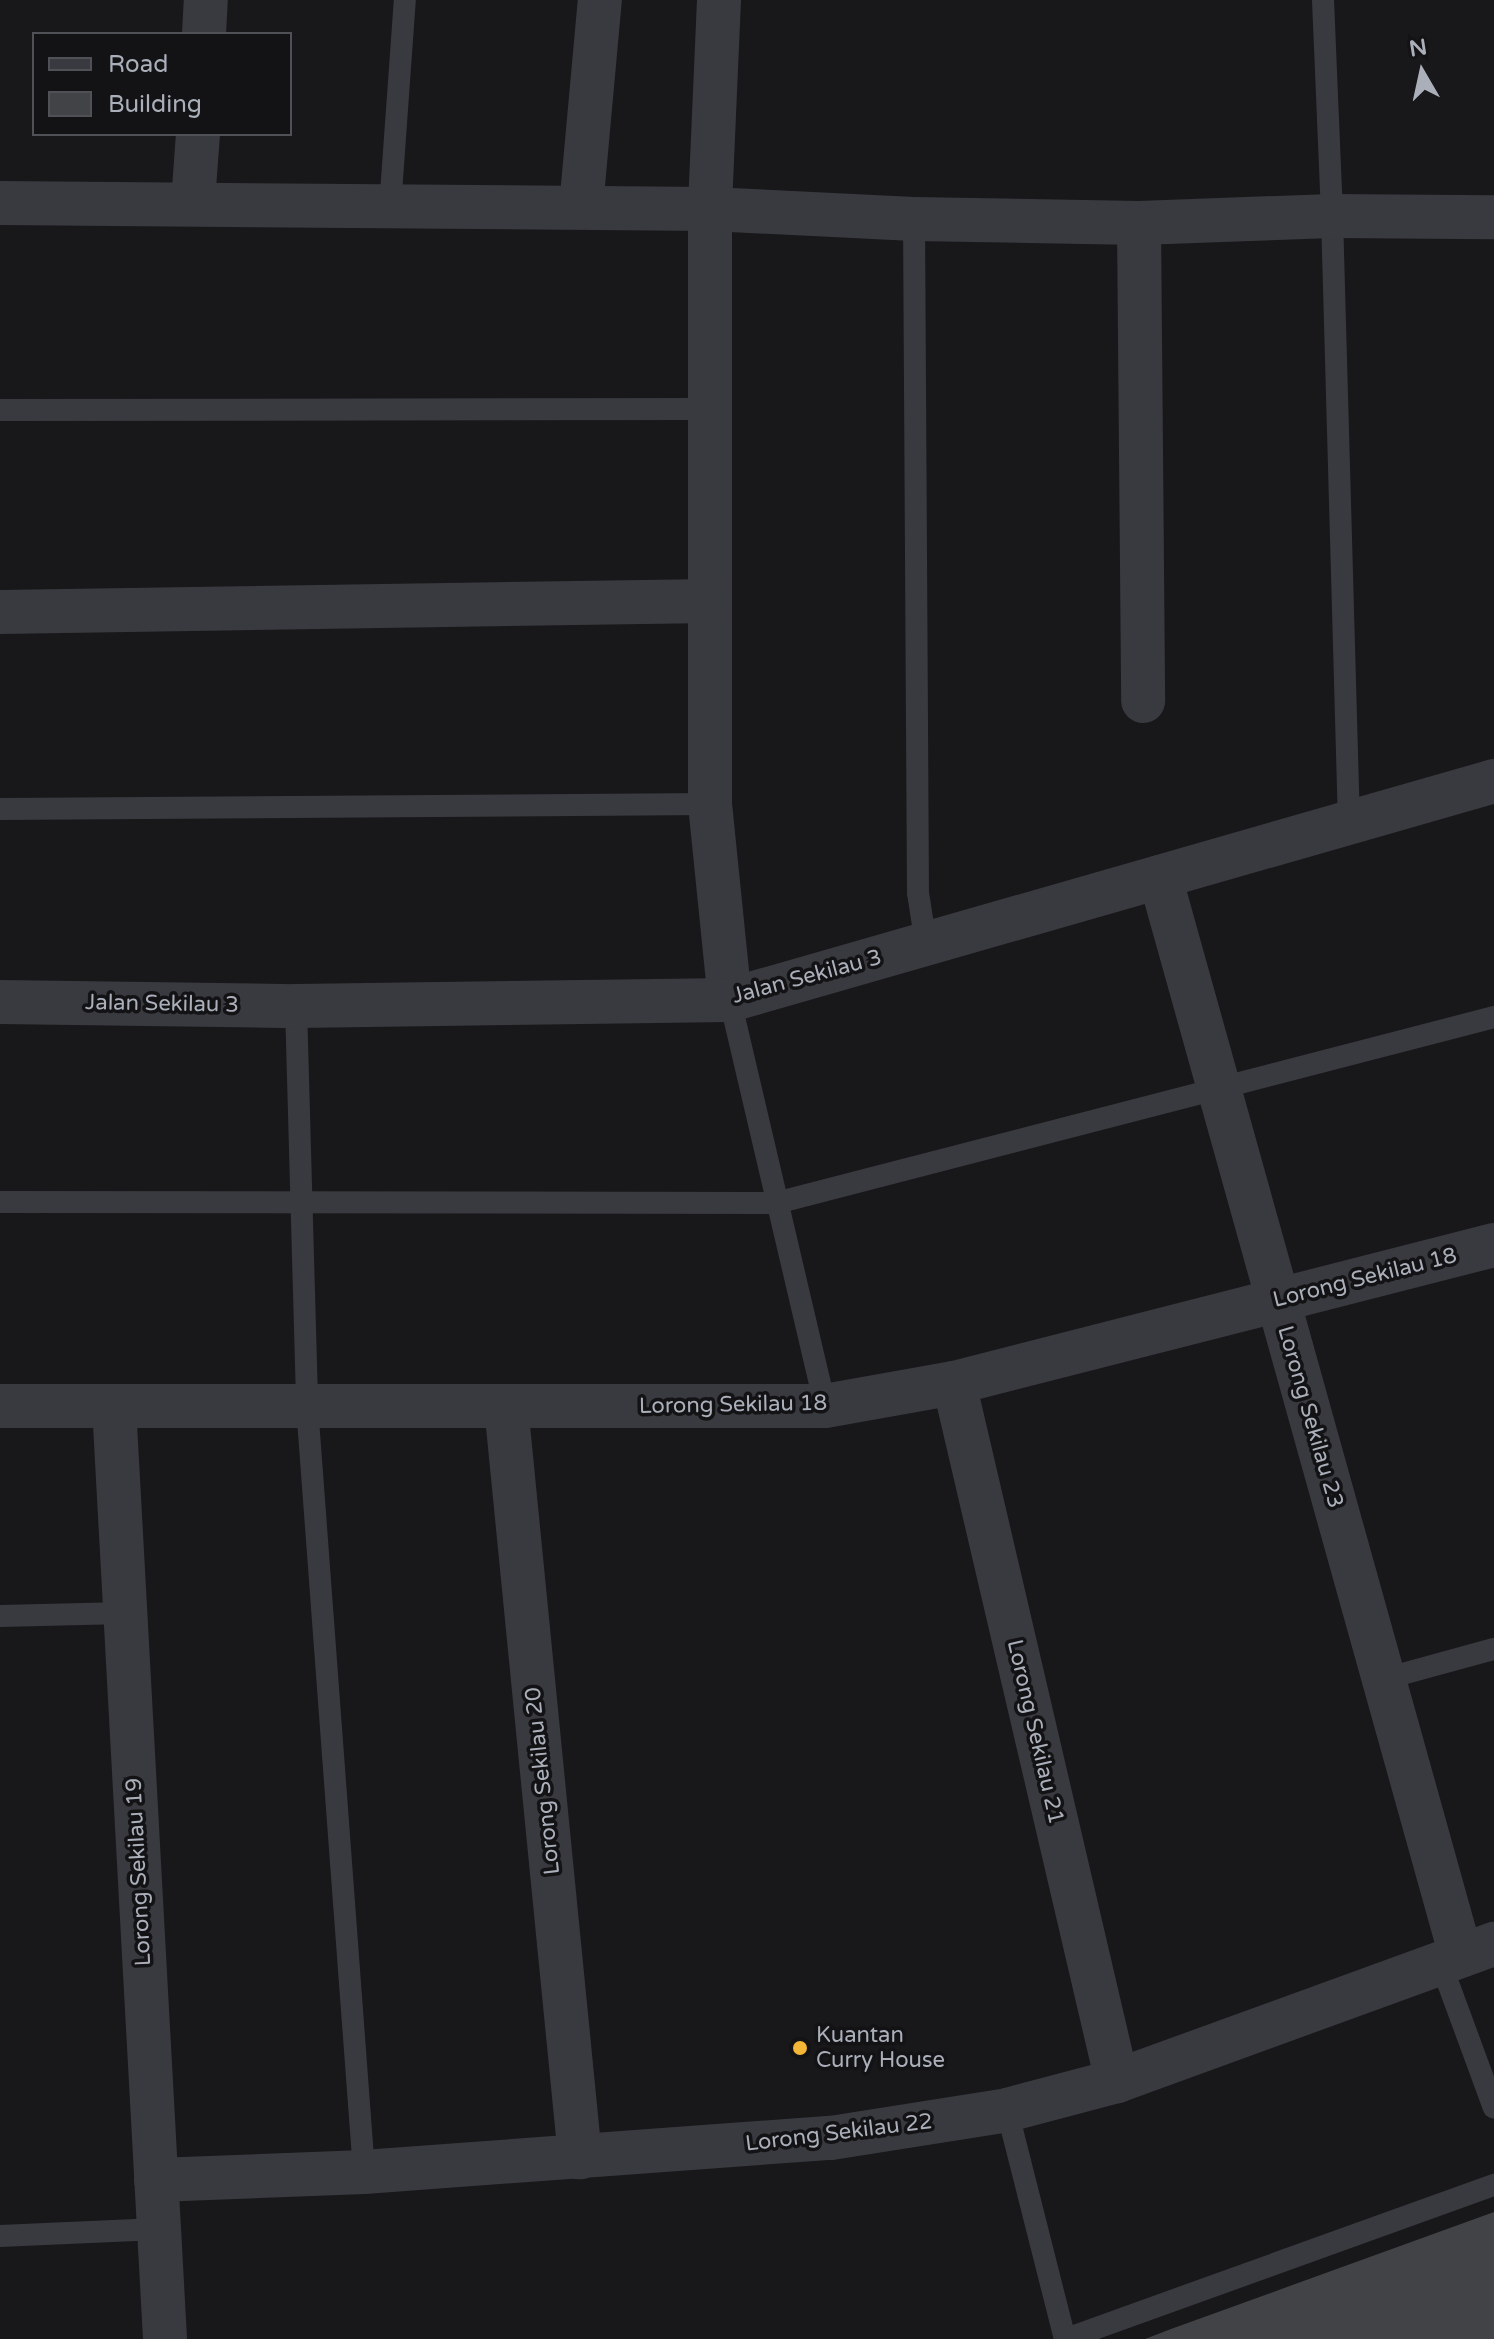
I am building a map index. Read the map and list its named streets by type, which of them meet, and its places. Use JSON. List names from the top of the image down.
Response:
{
  "streets": {
    "street": [
      "Jalan Sekilau 3",
      "Lorong Sekilau 18",
      "Lorong Sekilau 23",
      "Lorong Sekilau 21",
      "Lorong Sekilau 20",
      "Lorong Sekilau 19",
      "Lorong Sekilau 22"
    ]
  },
  "crossings": [
    ["Jalan Sekilau 3", "Lorong Sekilau 23"],
    ["Lorong Sekilau 18", "Lorong Sekilau 23"],
    ["Lorong Sekilau 18", "Lorong Sekilau 21"],
    ["Lorong Sekilau 18", "Lorong Sekilau 20"],
    ["Lorong Sekilau 18", "Lorong Sekilau 19"],
    ["Lorong Sekilau 23", "Lorong Sekilau 22"],
    ["Lorong Sekilau 21", "Lorong Sekilau 22"],
    ["Lorong Sekilau 20", "Lorong Sekilau 22"],
    ["Lorong Sekilau 19", "Lorong Sekilau 22"]
  ],
  "places": ["Kuantan Curry House"],
  "legend": ["Road", "Building"],
  "north": "top"
}
